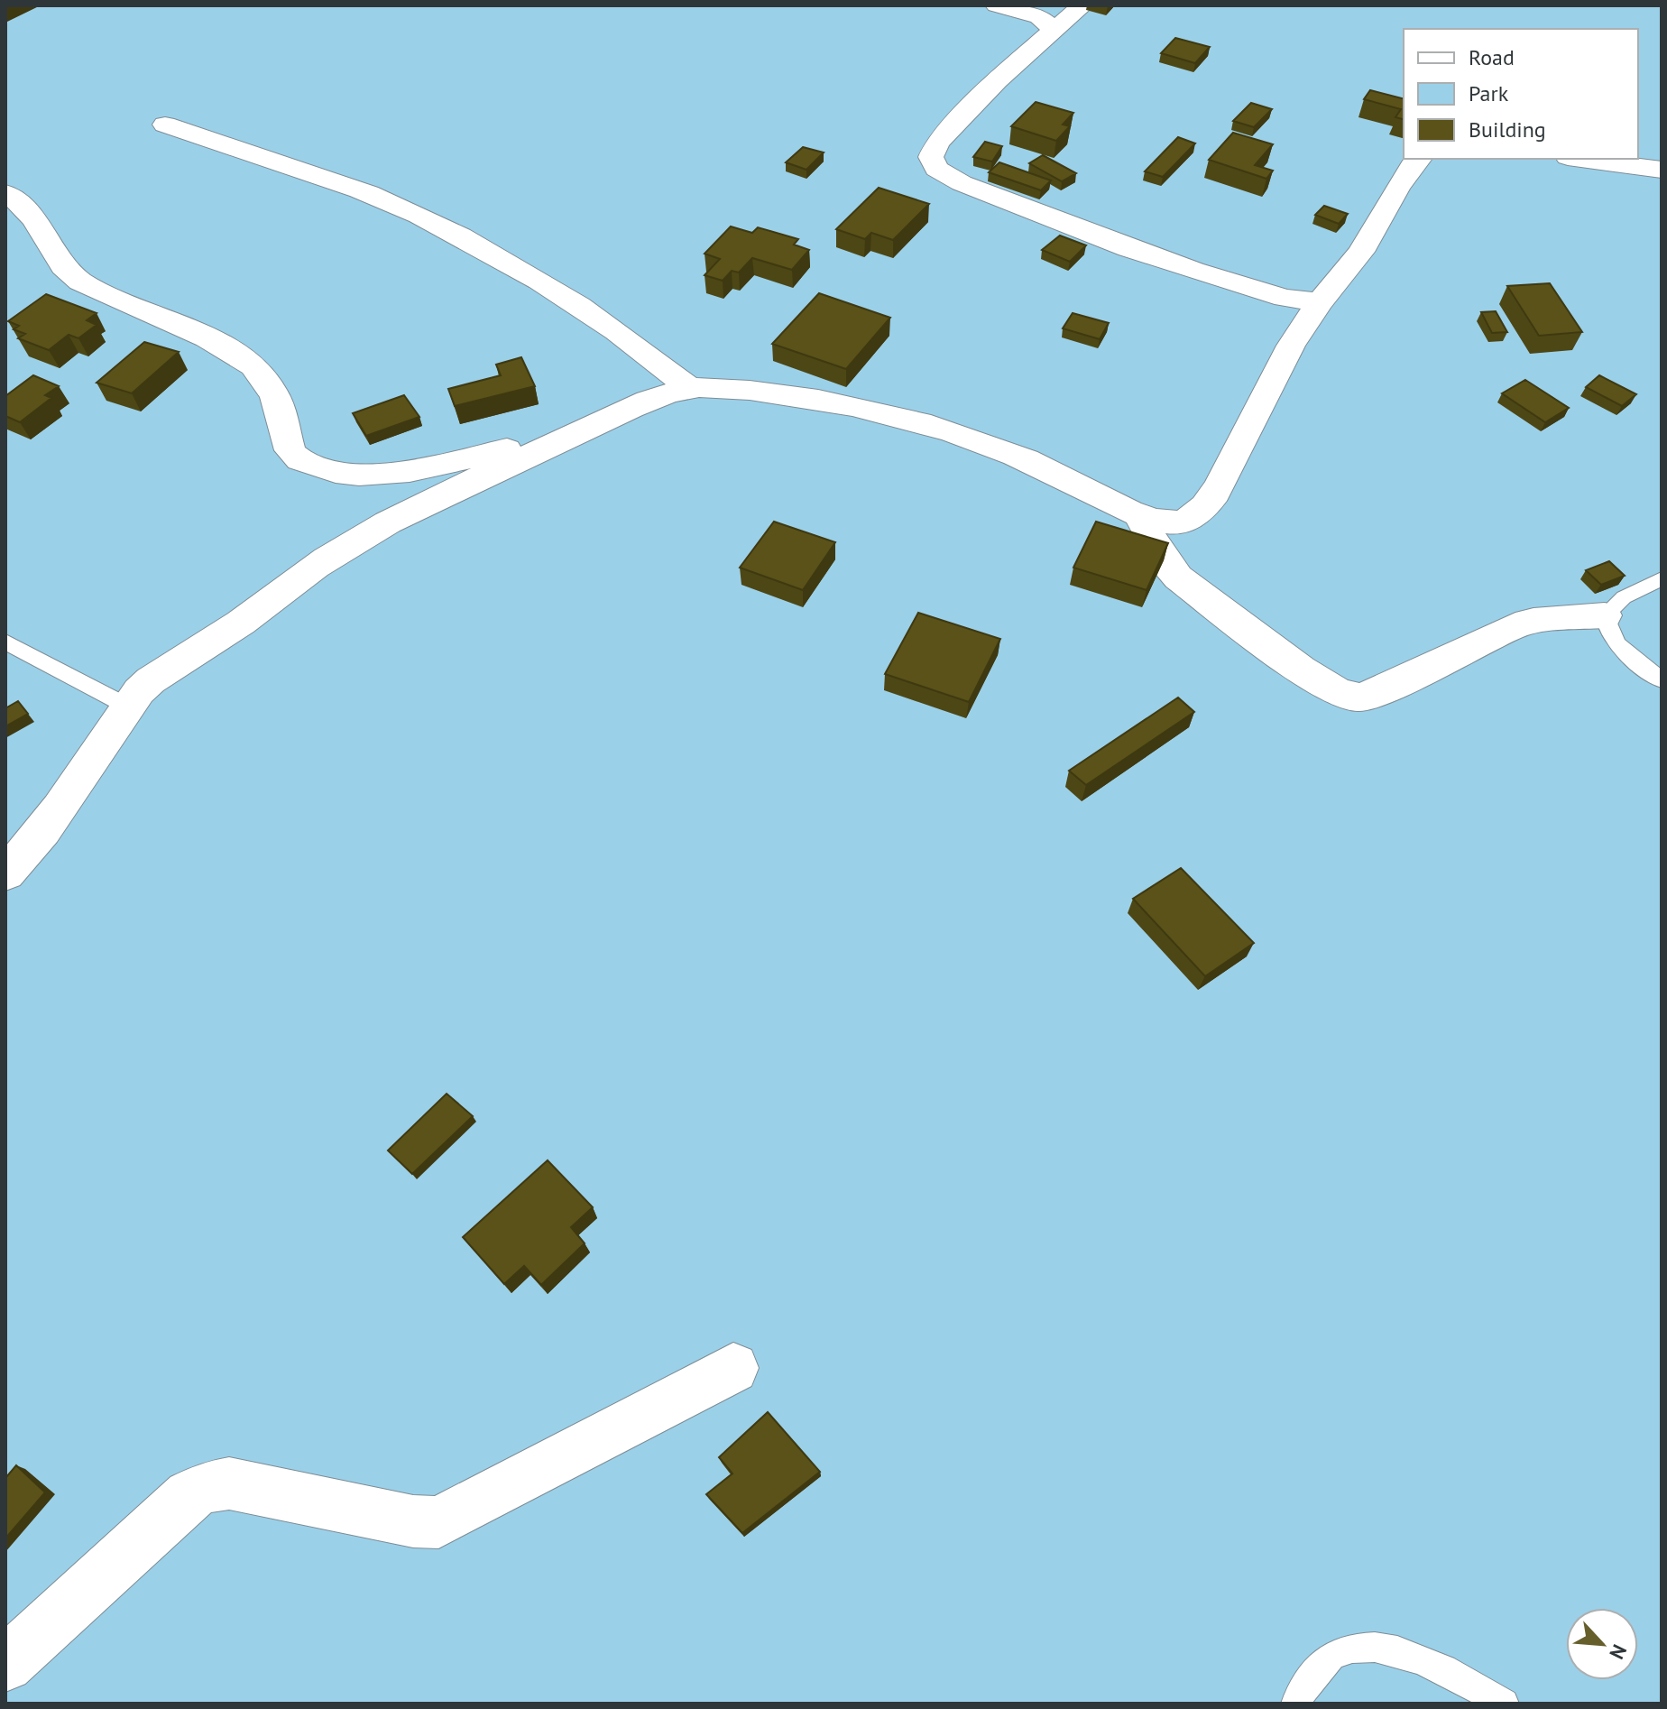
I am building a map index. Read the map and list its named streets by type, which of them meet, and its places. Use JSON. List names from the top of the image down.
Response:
{
  "legend": ["Road", "Park", "Building"],
  "north": "bottom right"
}
